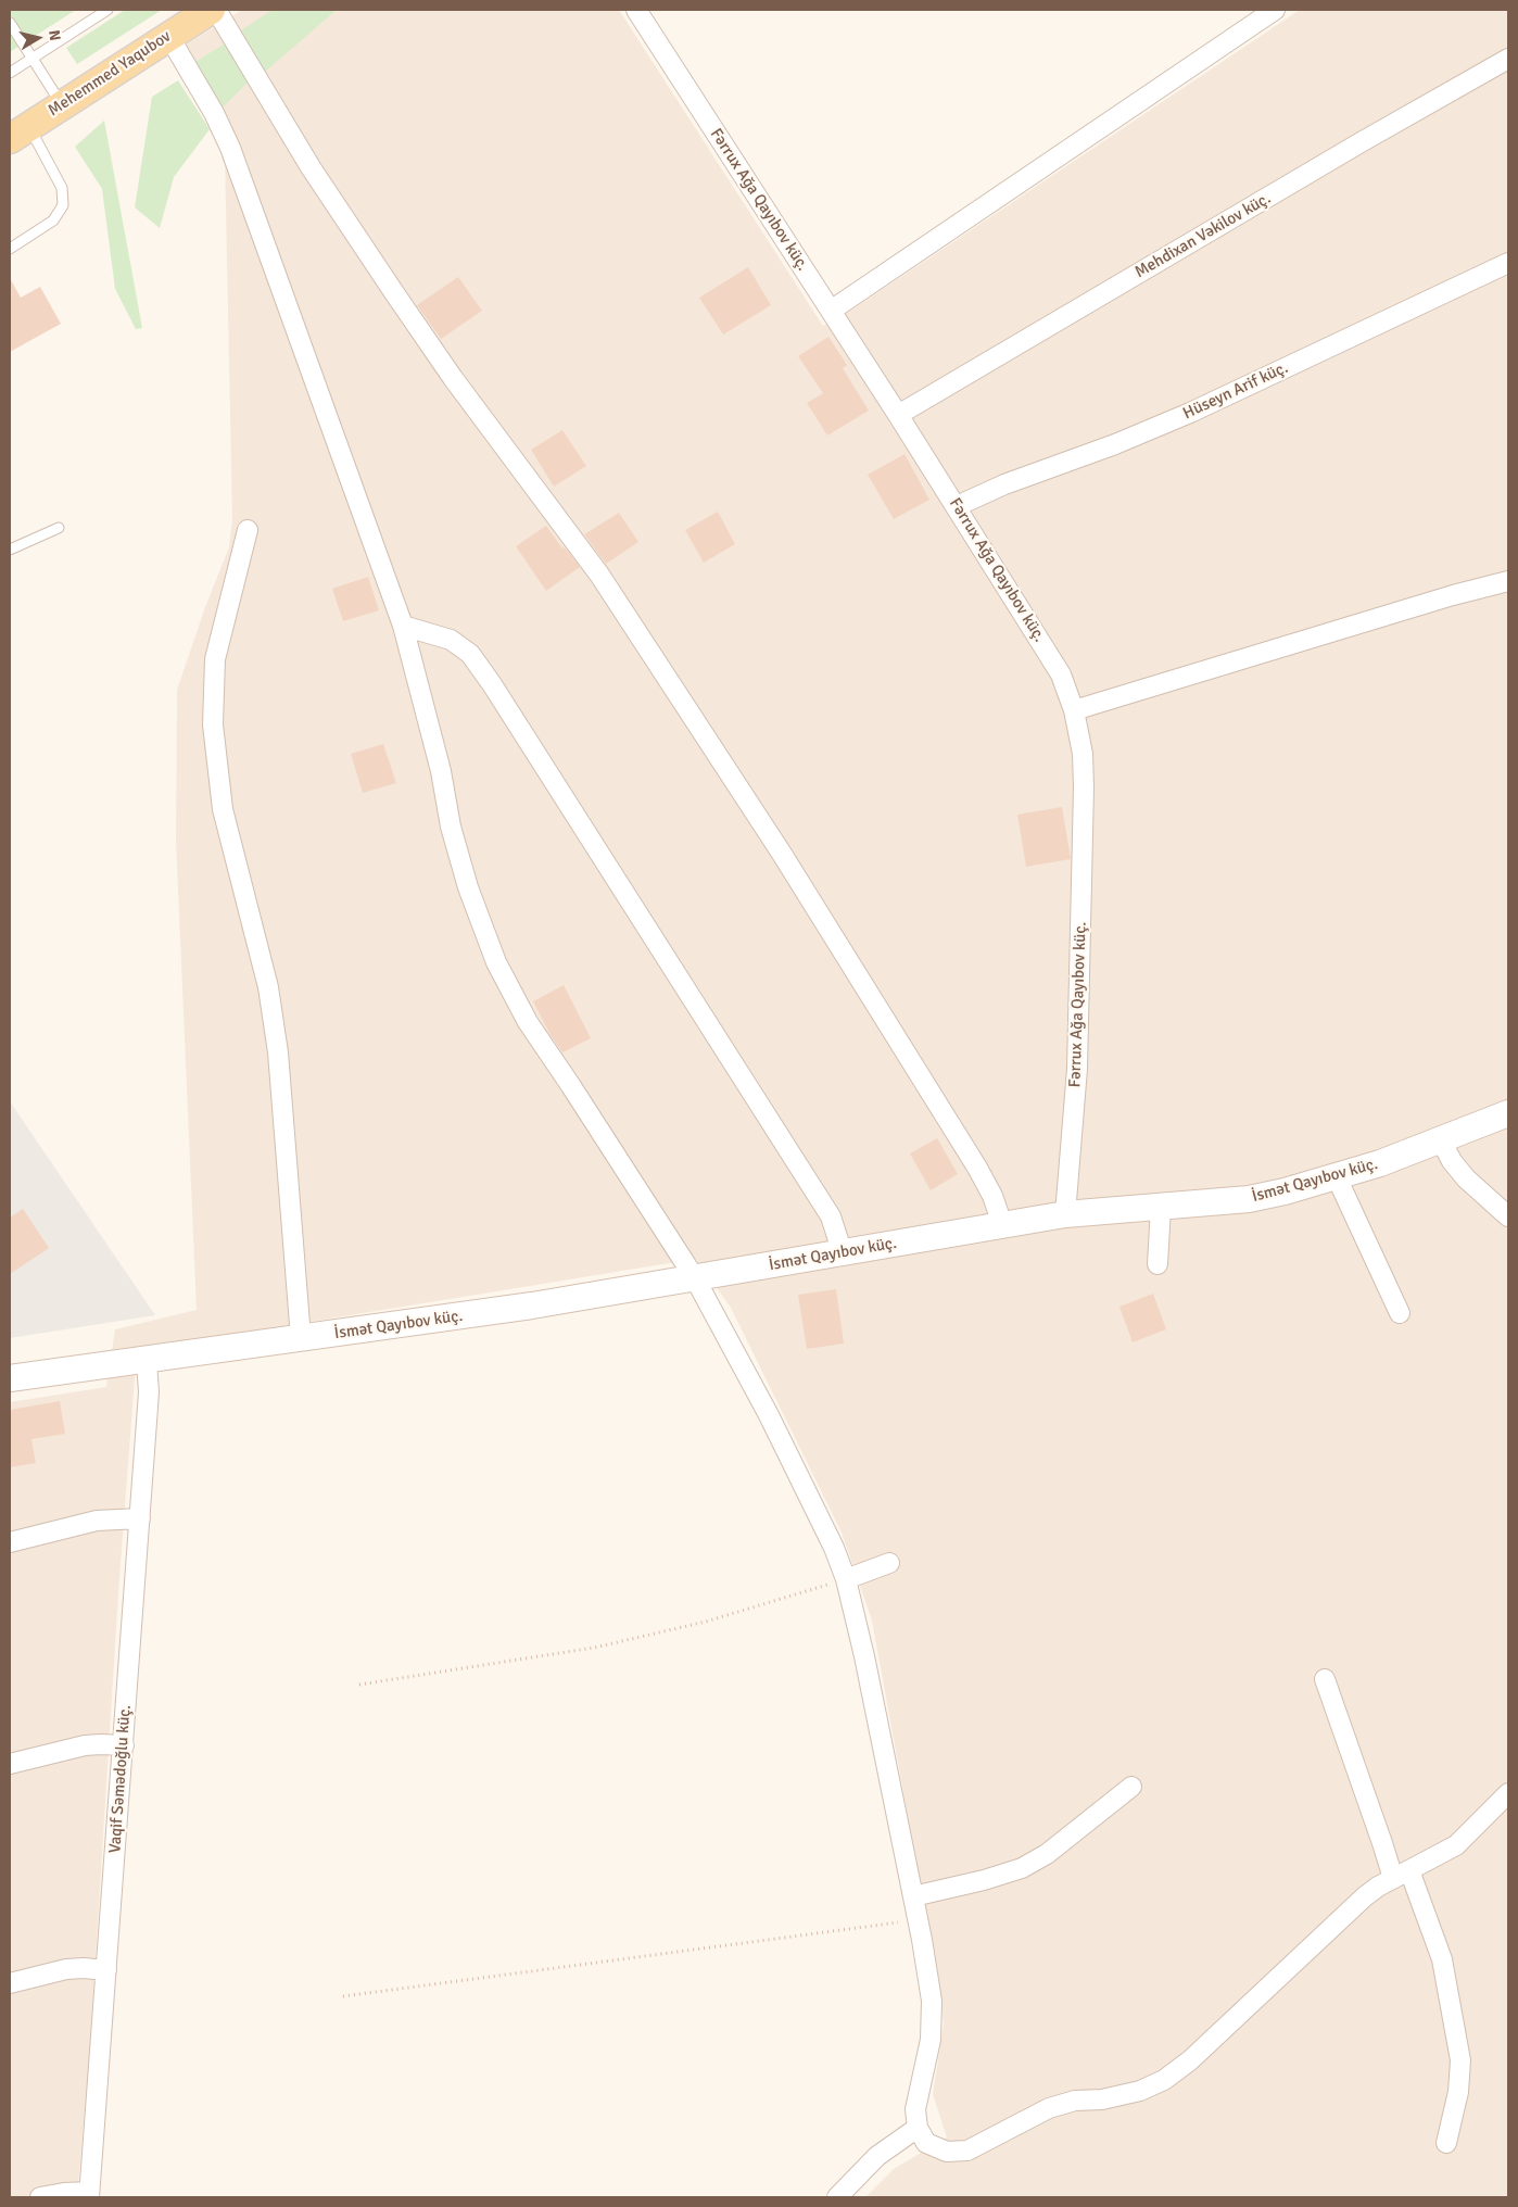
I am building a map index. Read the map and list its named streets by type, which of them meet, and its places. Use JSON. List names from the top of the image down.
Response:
{
  "streets": {
    "main road": ["Mehemmed Yaqubov"],
    "street": [
      "Fərrux Ağa Qayıbov küç.",
      "Mehdixan Vəkilov küç.",
      "Hüseyn Arif küç.",
      "İsmət Qayıbov küç.",
      "Vaqif Səmədoğlu küç."
    ]
  },
  "crossings": [
    ["Fərrux Ağa Qayıbov küç.", "Mehdixan Vəkilov küç."],
    ["Fərrux Ağa Qayıbov küç.", "Hüseyn Arif küç."],
    ["Fərrux Ağa Qayıbov küç.", "İsmət Qayıbov küç."],
    ["İsmət Qayıbov küç.", "Vaqif Səmədoğlu küç."]
  ],
  "north": "right"
}
